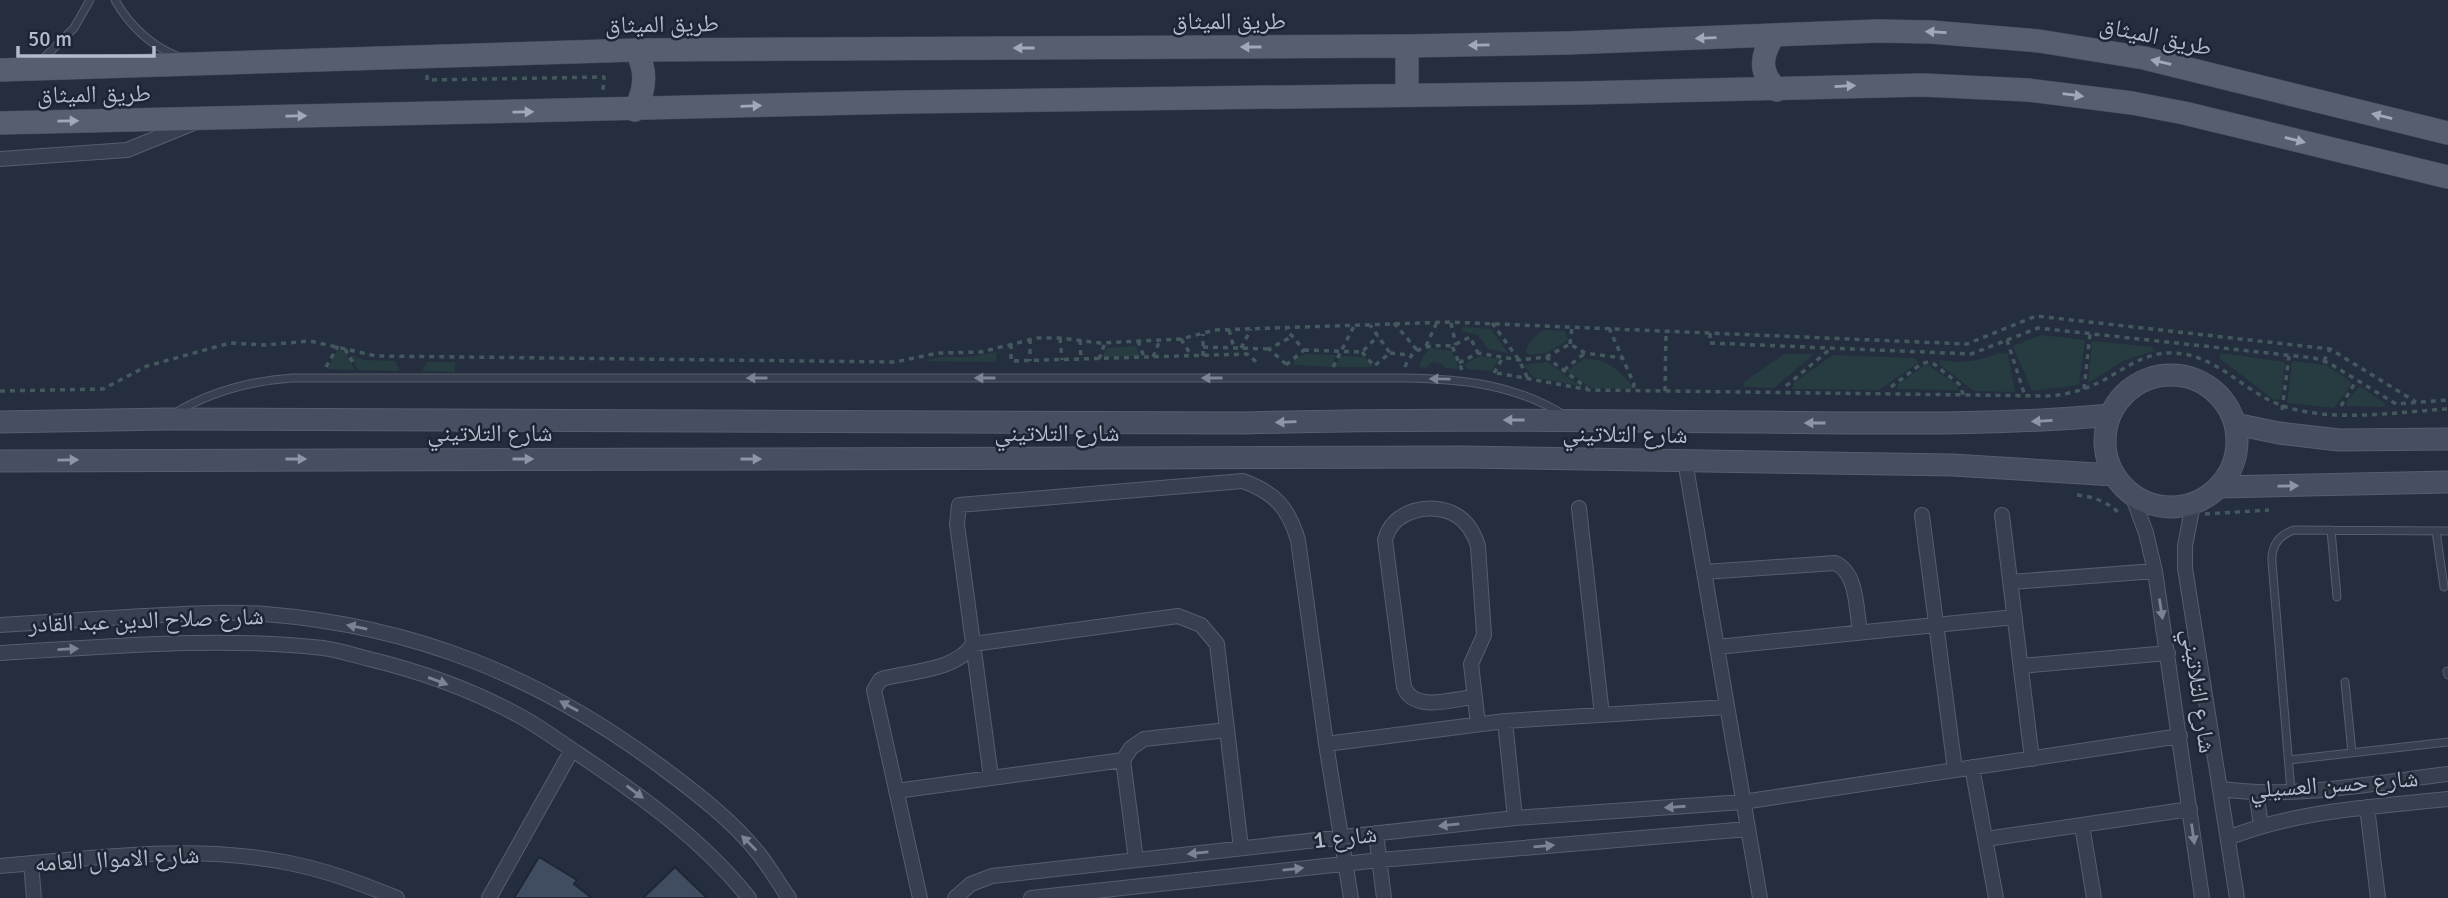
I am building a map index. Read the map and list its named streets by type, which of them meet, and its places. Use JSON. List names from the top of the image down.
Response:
{
  "streets": {
    "main road": ["طريق الميثاق", "شارع التلاتيني"],
    "street": [
      "شارع صلاح الدين عبد القادر",
      "شارع حسن العسيلي",
      "شارع 1",
      "شارع الاموال العامه"
    ]
  },
  "crossings": [
    ["شارع التلاتيني", "شارع حسن العسيلي"],
    ["شارع التلاتيني", "شارع 1"]
  ],
  "scale_bar": "50 m"
}
